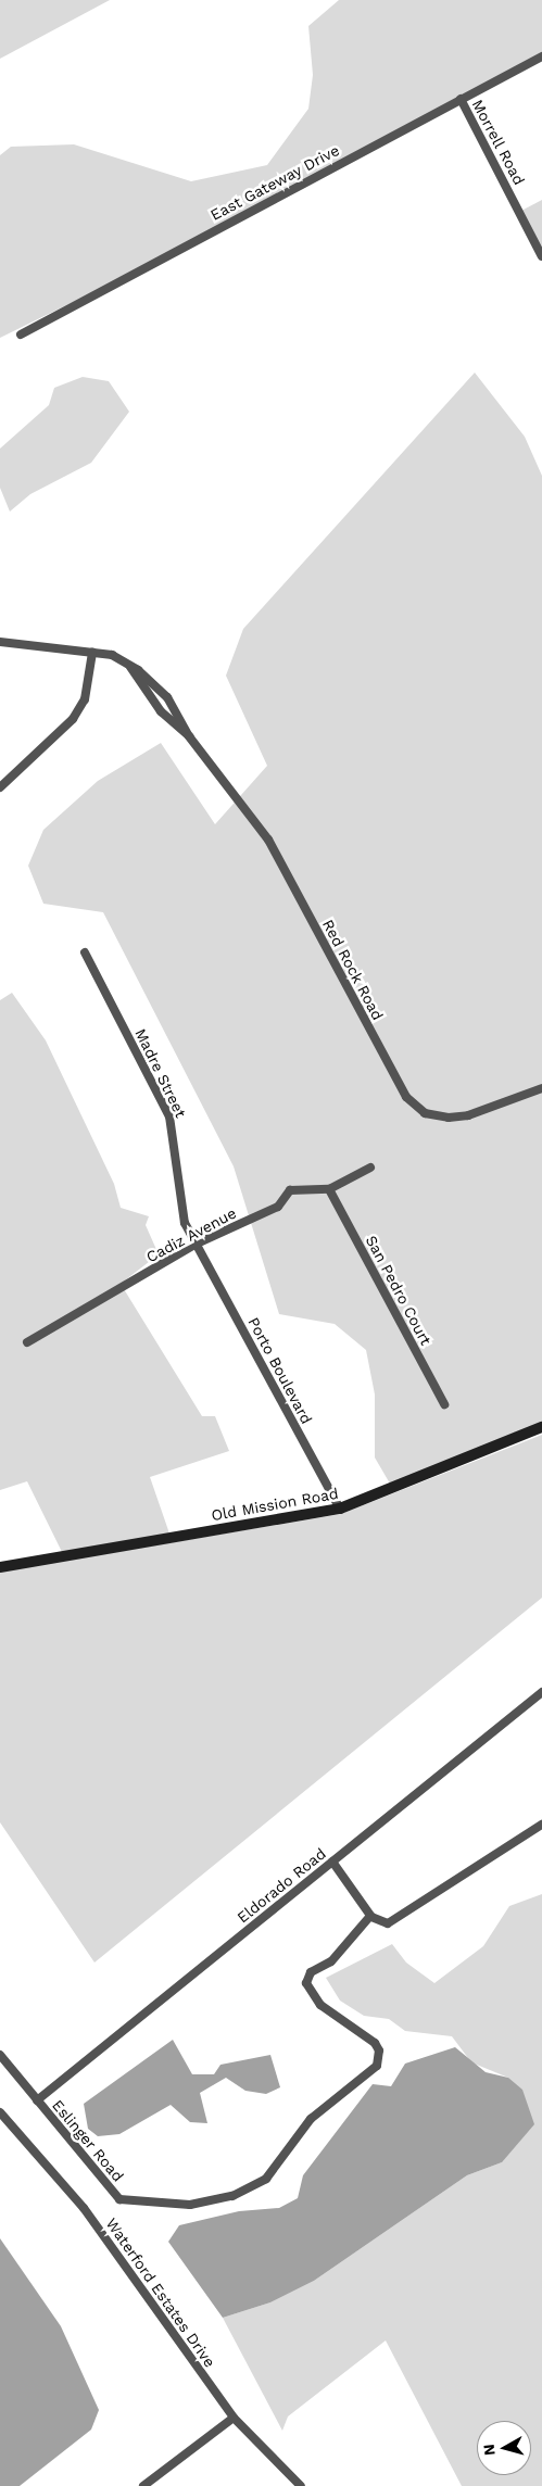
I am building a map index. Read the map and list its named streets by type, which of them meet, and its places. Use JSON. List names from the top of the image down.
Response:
{
  "streets": {
    "street": [
      "Morrell Road",
      "East Gateway Drive",
      "Red Rock Road",
      "Madre Street",
      "Cadiz Avenue",
      "San Pedro Court",
      "Porto Boulevard",
      "Old Mission Road",
      "Eldorado Road",
      "Eslinger Road",
      "Waterford Estates Drive"
    ]
  },
  "crossings": [
    ["Morrell Road", "East Gateway Drive"],
    ["Madre Street", "Cadiz Avenue"],
    ["Madre Street", "Porto Boulevard"],
    ["Cadiz Avenue", "San Pedro Court"],
    ["Cadiz Avenue", "Porto Boulevard"],
    ["Porto Boulevard", "Old Mission Road"],
    ["Eldorado Road", "Eslinger Road"]
  ],
  "north": "left"
}
